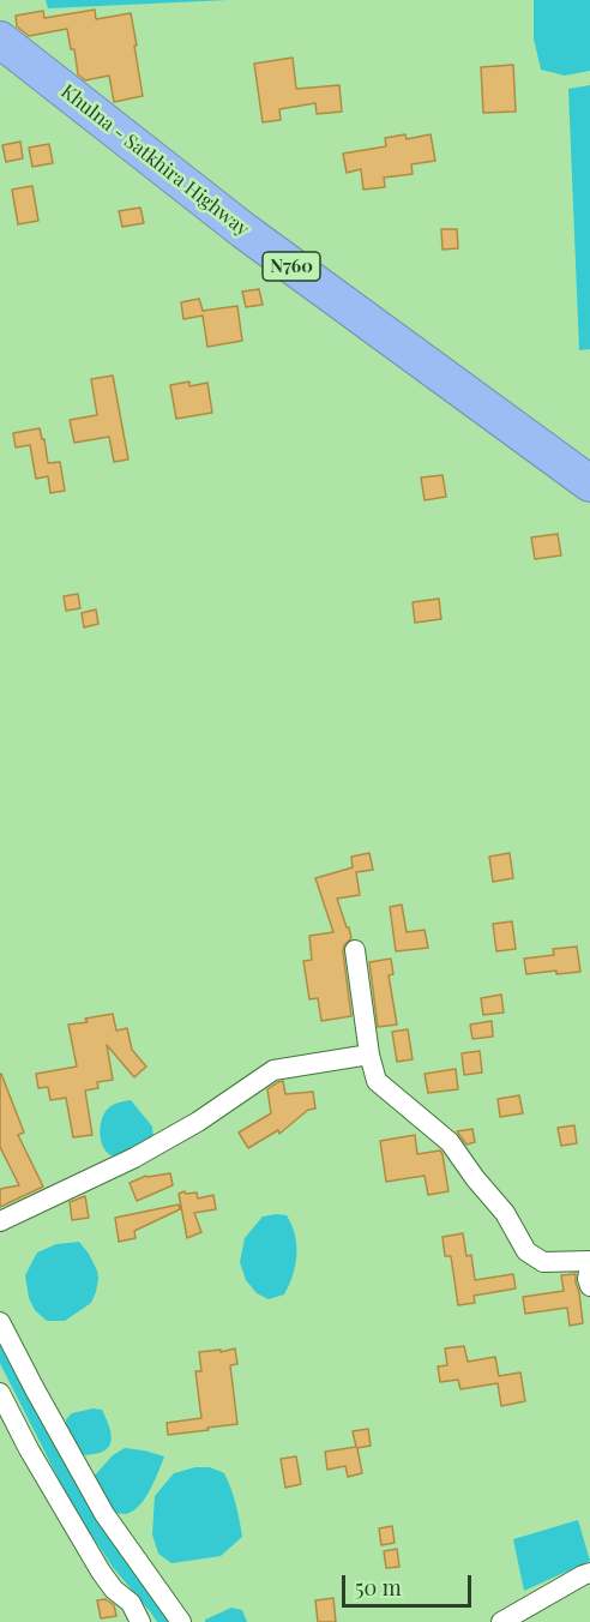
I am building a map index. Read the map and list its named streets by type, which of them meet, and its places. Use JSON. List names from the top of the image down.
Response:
{
  "streets": {
    "highway": ["Khulna - Satkhira Highway", "N760"]
  },
  "scale_bar": "50 m"
}
